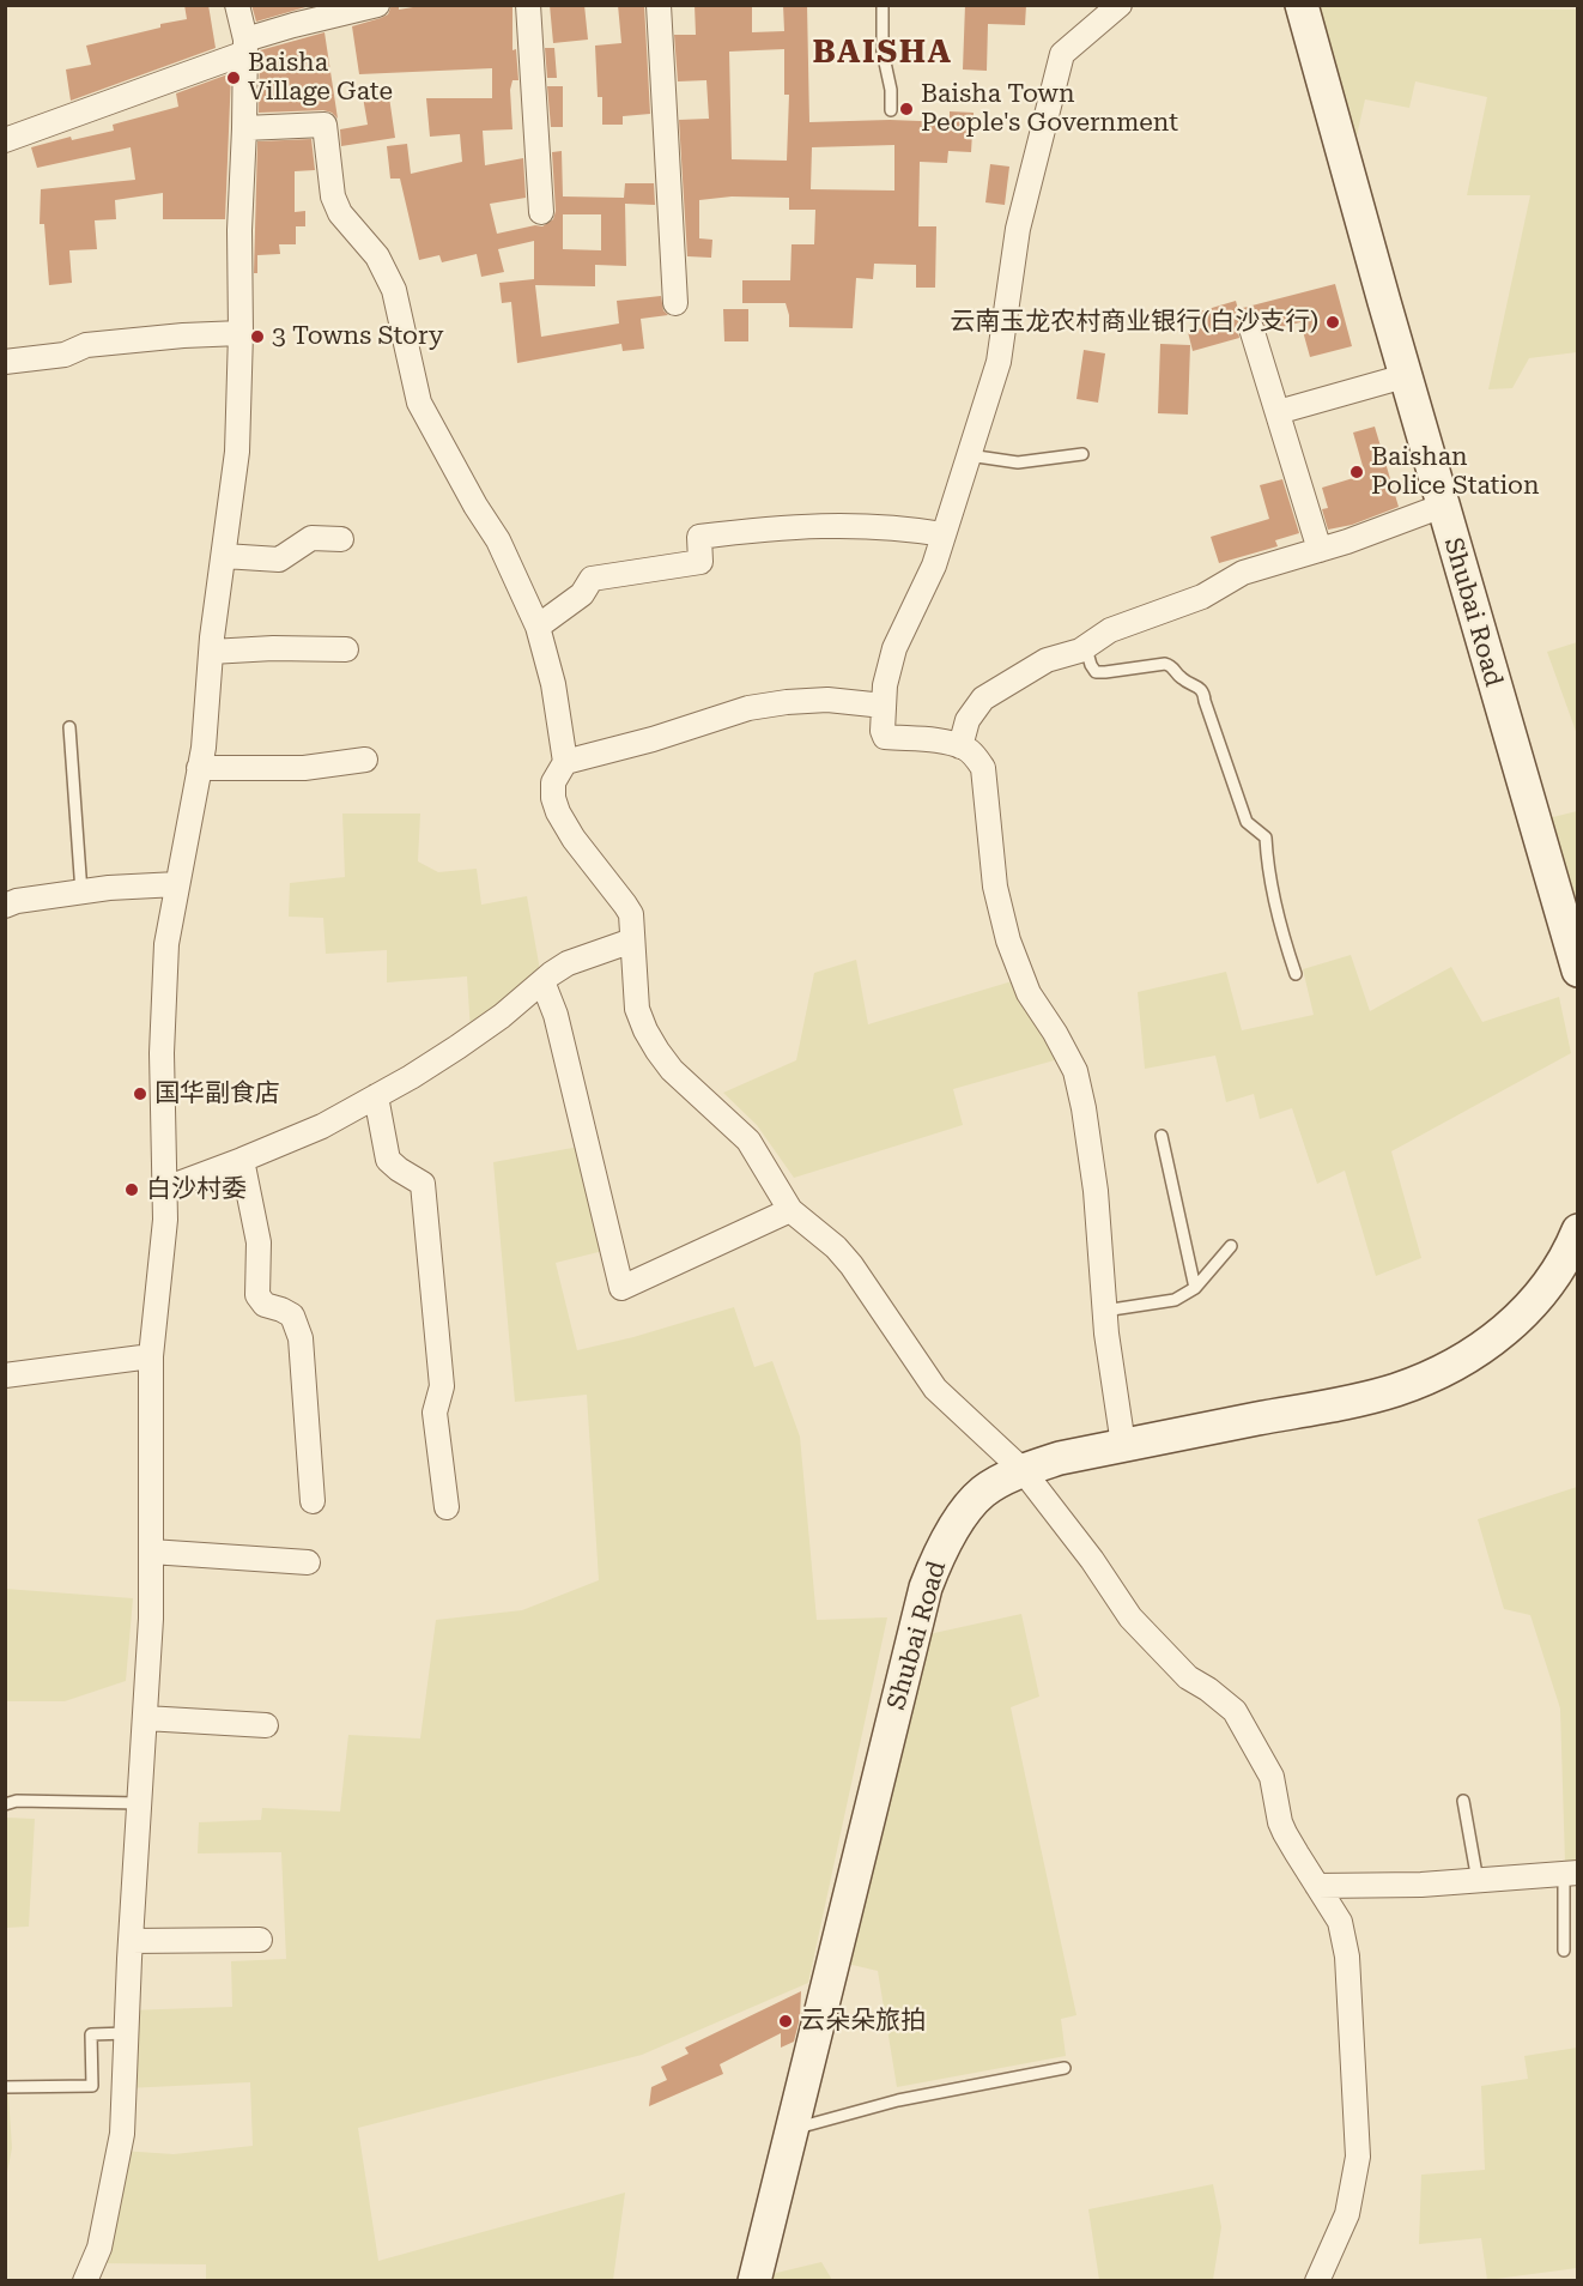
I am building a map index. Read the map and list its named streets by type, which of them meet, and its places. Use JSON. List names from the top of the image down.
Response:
{
  "streets": {
    "main road": ["Shubai Road"]
  },
  "districts": ["BAISHA"],
  "places": [
    "Baisha Village Gate",
    "Baisha Town People's Government",
    "云南玉龙农村商业银行(白沙支行)",
    "3 Towns Story",
    "Baishan Police Station",
    "国华副食店",
    "白沙村委",
    "云朵朵旅拍"
  ]
}
